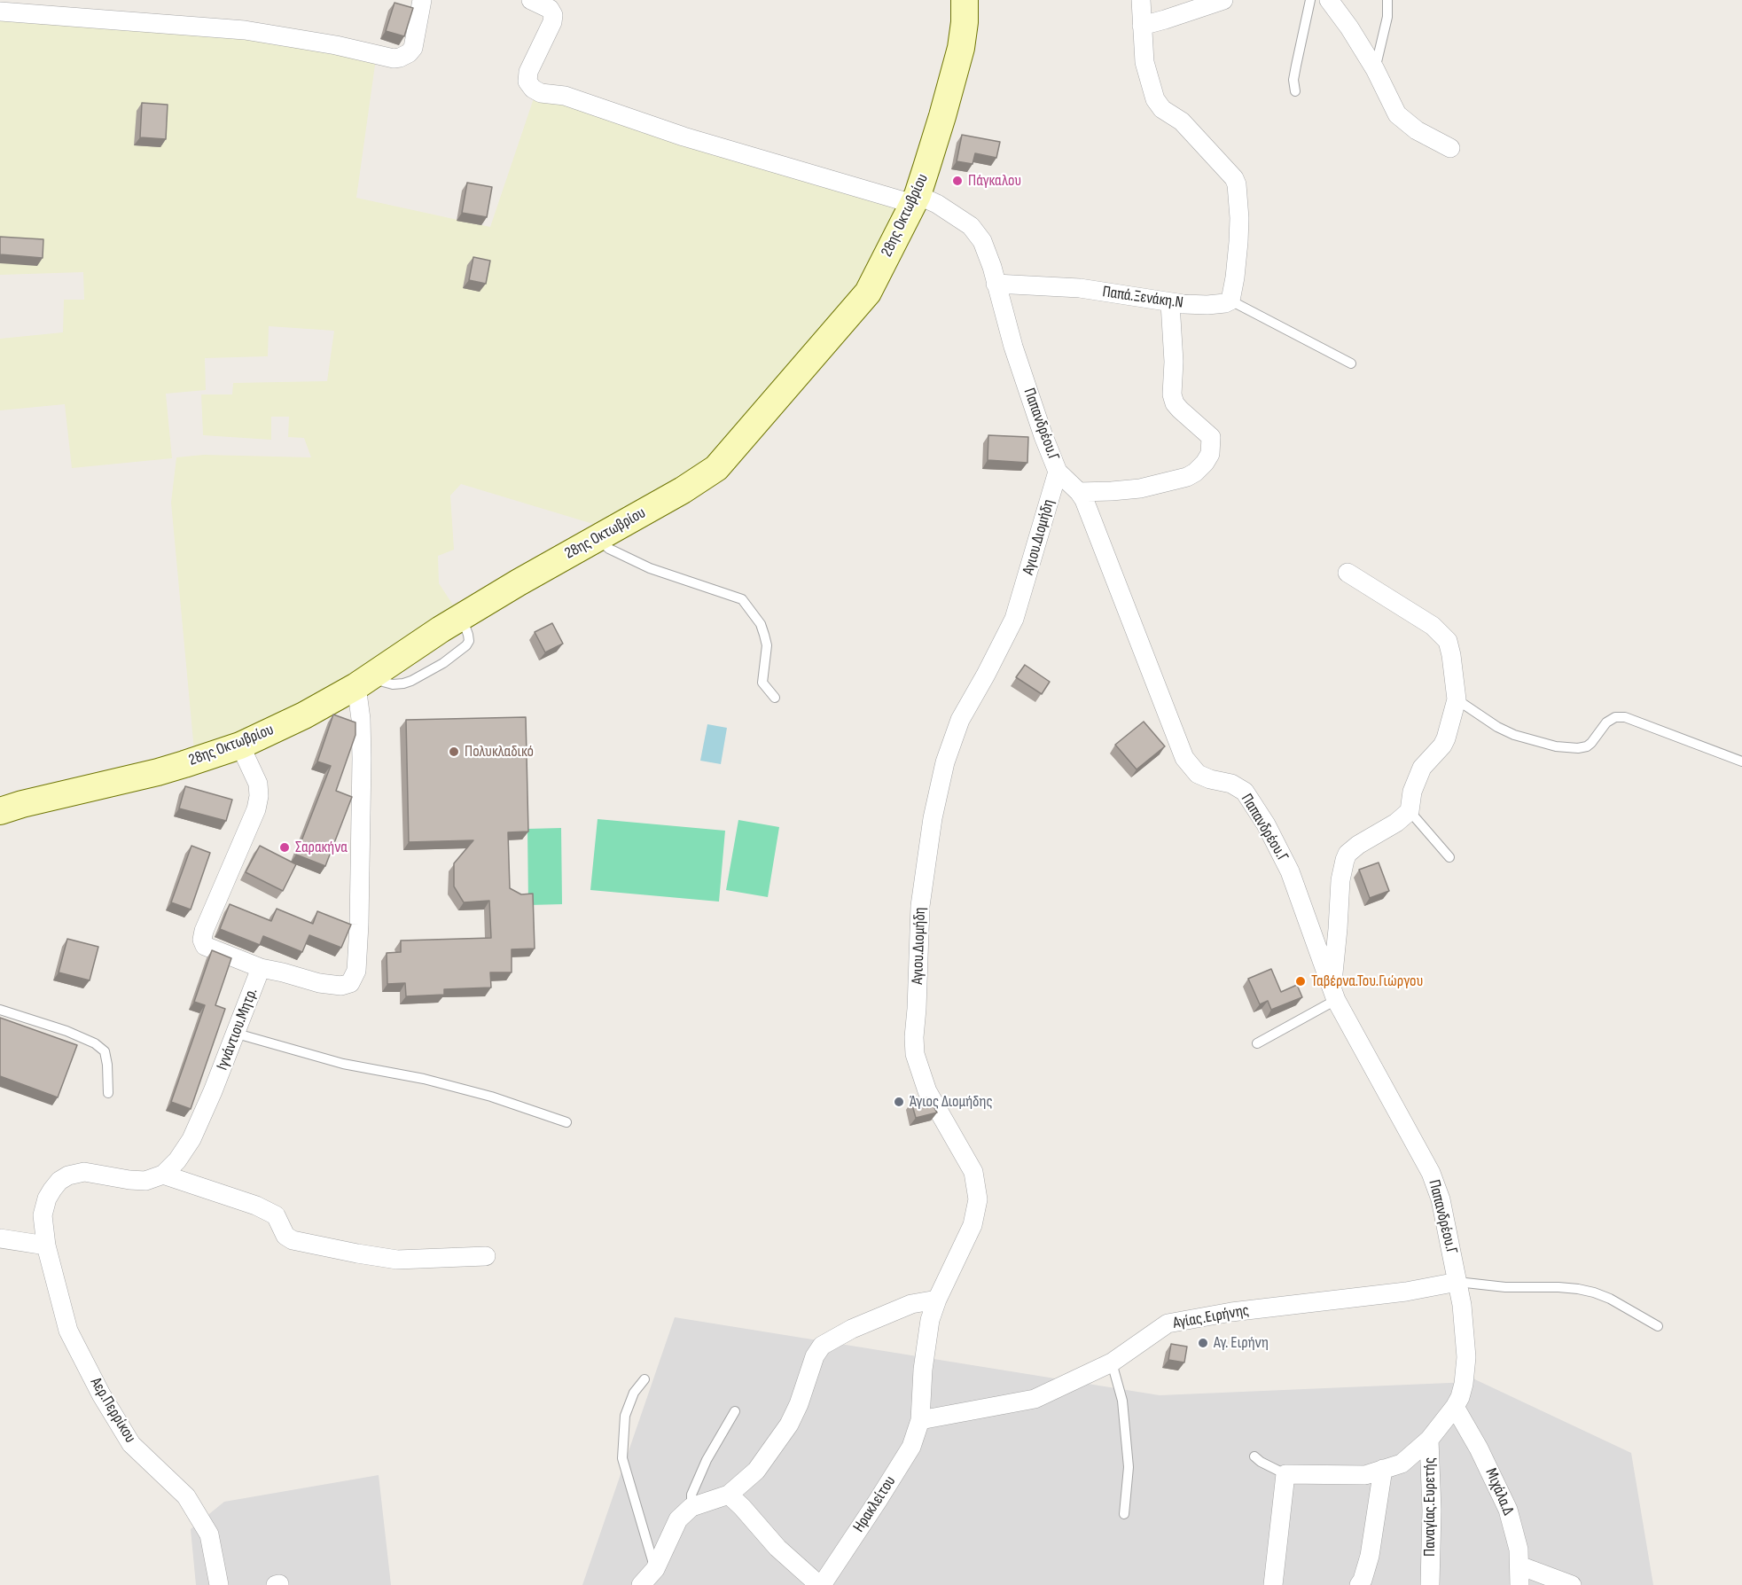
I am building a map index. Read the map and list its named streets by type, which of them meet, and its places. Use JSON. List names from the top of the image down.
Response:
{
  "streets": {
    "main road": ["28ης Οκτωβρίου"],
    "street": [
      "Παπά.Ξενάκη.Ν",
      "Παπανδρέου.Γ",
      "Αγιου.Διομήδη",
      "Ιγνάντιου.Μητρ.",
      "Αγίας.Ειρήνης",
      "Αερ.Περρίκου",
      "Μιχάλα.Δ",
      "Ηρακλείτου",
      "Παναγίας.Ευρετής"
    ]
  },
  "crossings": [
    ["28ης Οκτωβρίου", "Παπανδρέου.Γ"],
    ["28ης Οκτωβρίου", "Ιγνάντιου.Μητρ."],
    ["Παπά.Ξενάκη.Ν", "Παπανδρέου.Γ"],
    ["Παπανδρέου.Γ", "Αγιου.Διομήδη"],
    ["Παπανδρέου.Γ", "Αγίας.Ειρήνης"],
    ["Παπανδρέου.Γ", "Μιχάλα.Δ"],
    ["Παπανδρέου.Γ", "Παναγίας.Ευρετής"],
    ["Αγιου.Διομήδη", "Αγίας.Ειρήνης"],
    ["Αγιου.Διομήδη", "Ηρακλείτου"],
    ["Αγίας.Ειρήνης", "Ηρακλείτου"],
    ["Μιχάλα.Δ", "Παναγίας.Ευρετής"]
  ],
  "places": [
    "Πάγκαλου",
    "Πολυκλαδικό",
    "Σαρακήνα",
    "Ταβέρνα.Του.Γιώργου",
    "Άγιος Διομήδης",
    "Αγ. Ειρήνη"
  ]
}
